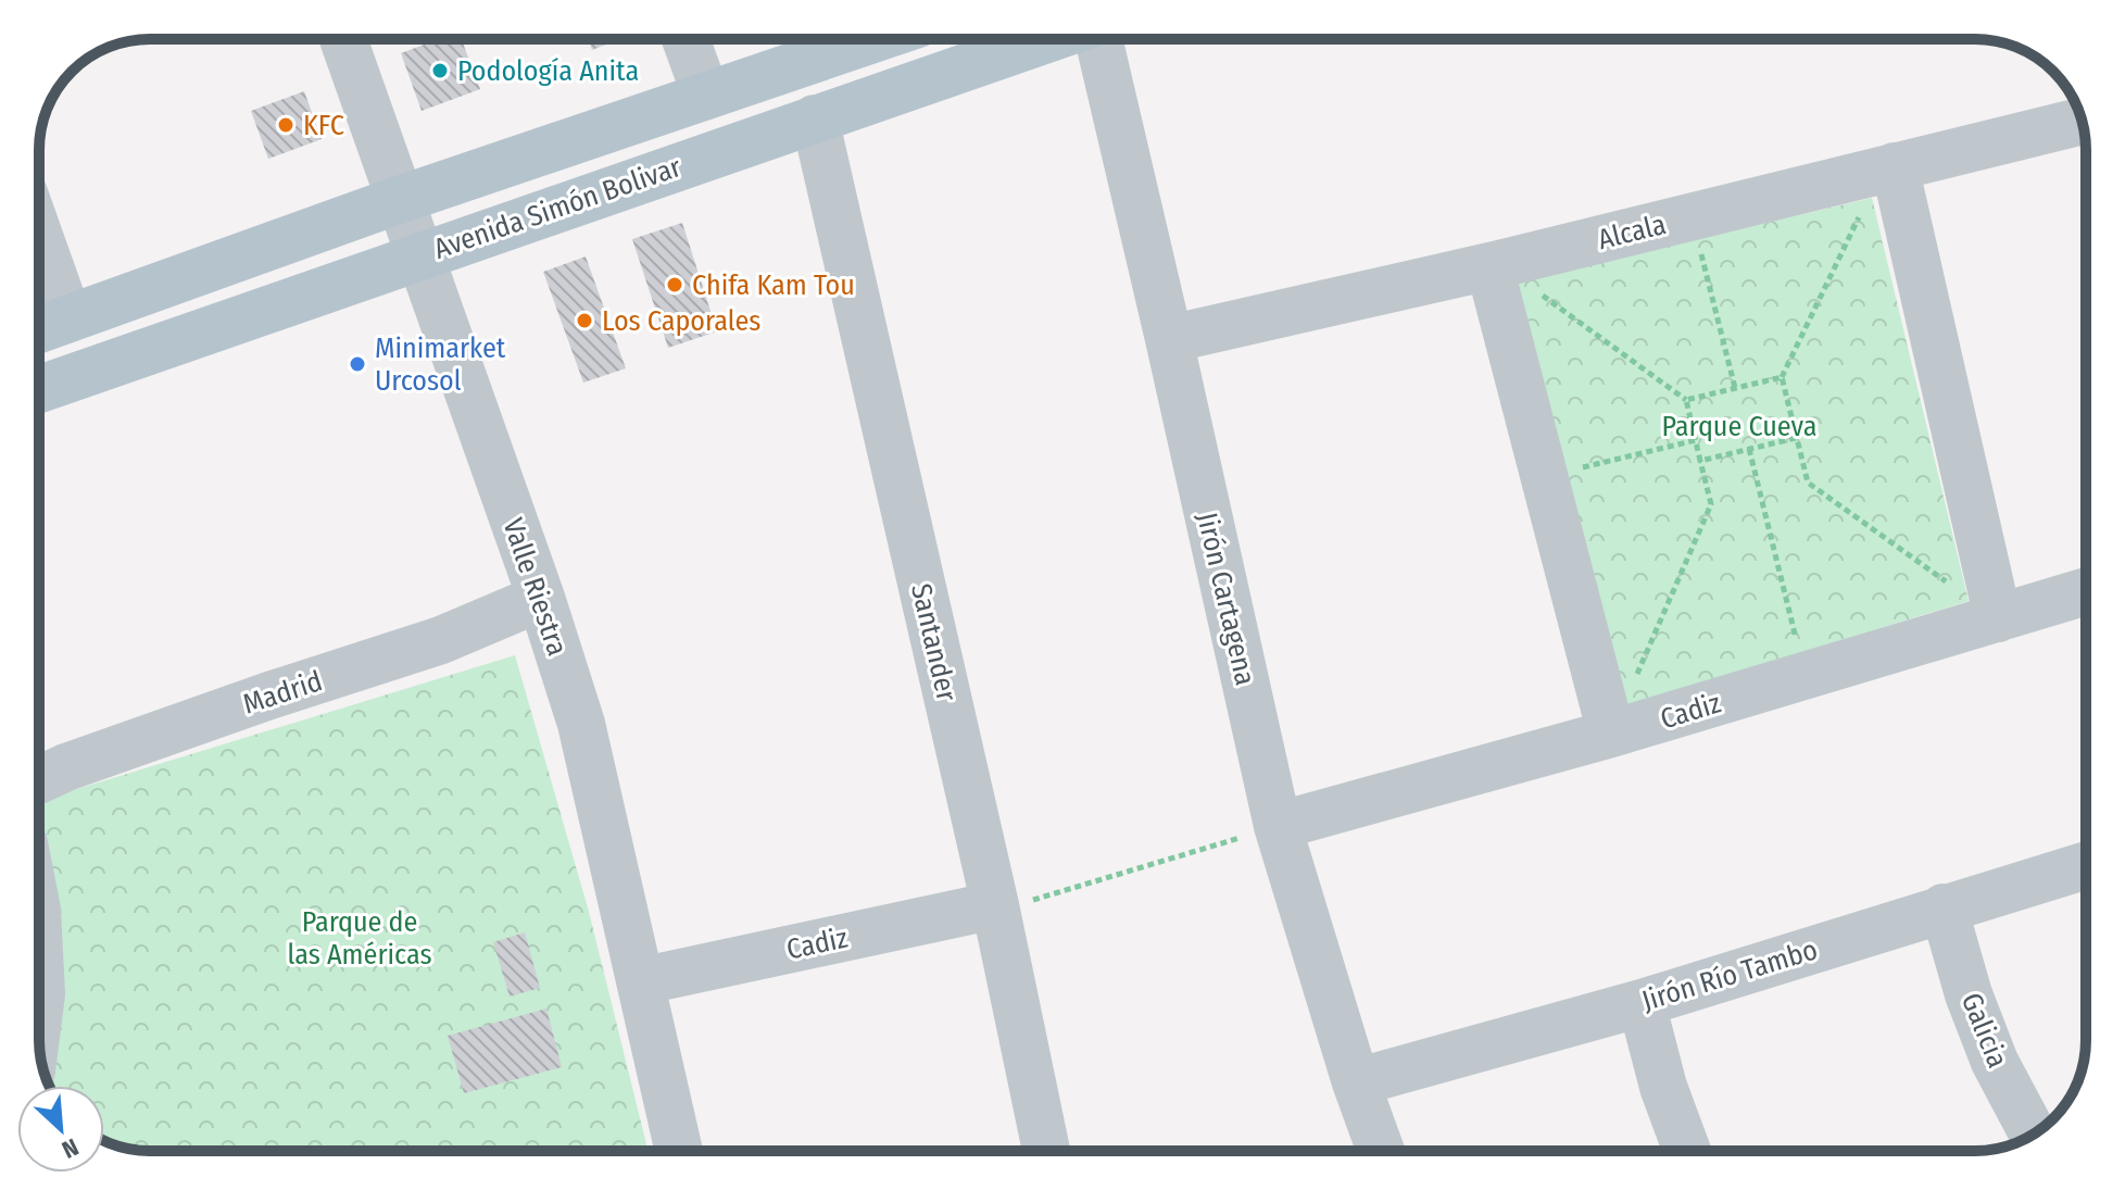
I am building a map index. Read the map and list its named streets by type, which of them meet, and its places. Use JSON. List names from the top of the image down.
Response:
{
  "streets": {
    "main road": ["Avenida Simón Bolivar"],
    "street": [
      "Alcala",
      "Valle Riestra",
      "Jirón Cartagena",
      "Santander",
      "Madrid",
      "Cadiz",
      "Jirón Río Tambo",
      "Galicia"
    ]
  },
  "crossings": [
    ["Avenida Simón Bolivar", "Valle Riestra"],
    ["Avenida Simón Bolivar", "Santander"],
    ["Alcala", "Jirón Cartagena"],
    ["Valle Riestra", "Madrid"],
    ["Valle Riestra", "Cadiz"],
    ["Jirón Cartagena", "Cadiz"],
    ["Jirón Cartagena", "Jirón Río Tambo"],
    ["Santander", "Cadiz"],
    ["Jirón Río Tambo", "Galicia"]
  ],
  "parks": ["Parque Cueva", "Parque de las Américas"],
  "places": [
    "Podología Anita",
    "KFC",
    "Chifa Kam Tou",
    "Los Caporales",
    "Minimarket Urcosol"
  ],
  "north": "bottom right"
}
